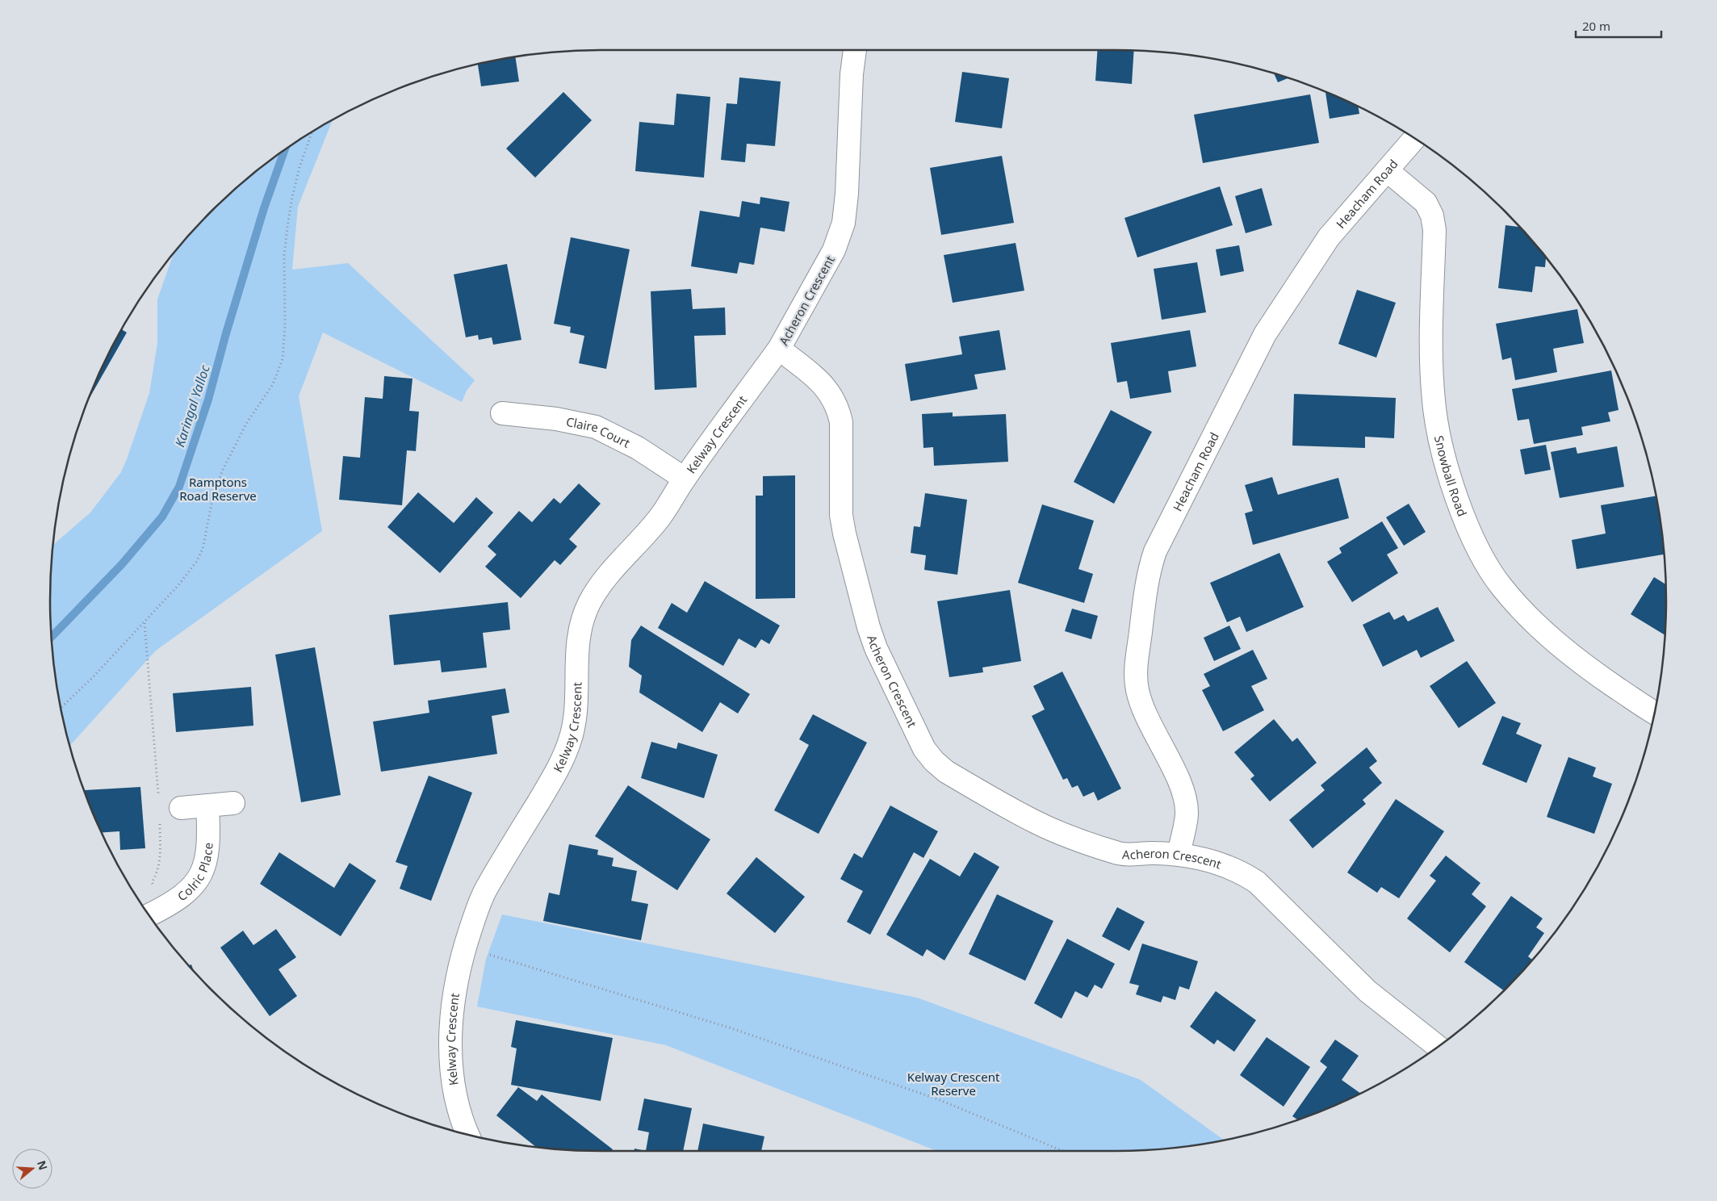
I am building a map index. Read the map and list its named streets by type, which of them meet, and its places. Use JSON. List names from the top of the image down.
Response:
{
  "streets": {
    "street": [
      "Heacham Road",
      "Acheron Crescent",
      "Claire Court",
      "Kelway Crescent",
      "Snowball Road",
      "Colric Place"
    ]
  },
  "crossings": [
    ["Heacham Road", "Acheron Crescent"],
    ["Heacham Road", "Snowball Road"],
    ["Acheron Crescent", "Kelway Crescent"],
    ["Claire Court", "Kelway Crescent"]
  ],
  "water": ["Karingal Yalloc"],
  "parks": ["Ramptons Road Reserve", "Kelway Crescent Reserve"],
  "scale_bar": "20 m",
  "north": "right"
}
